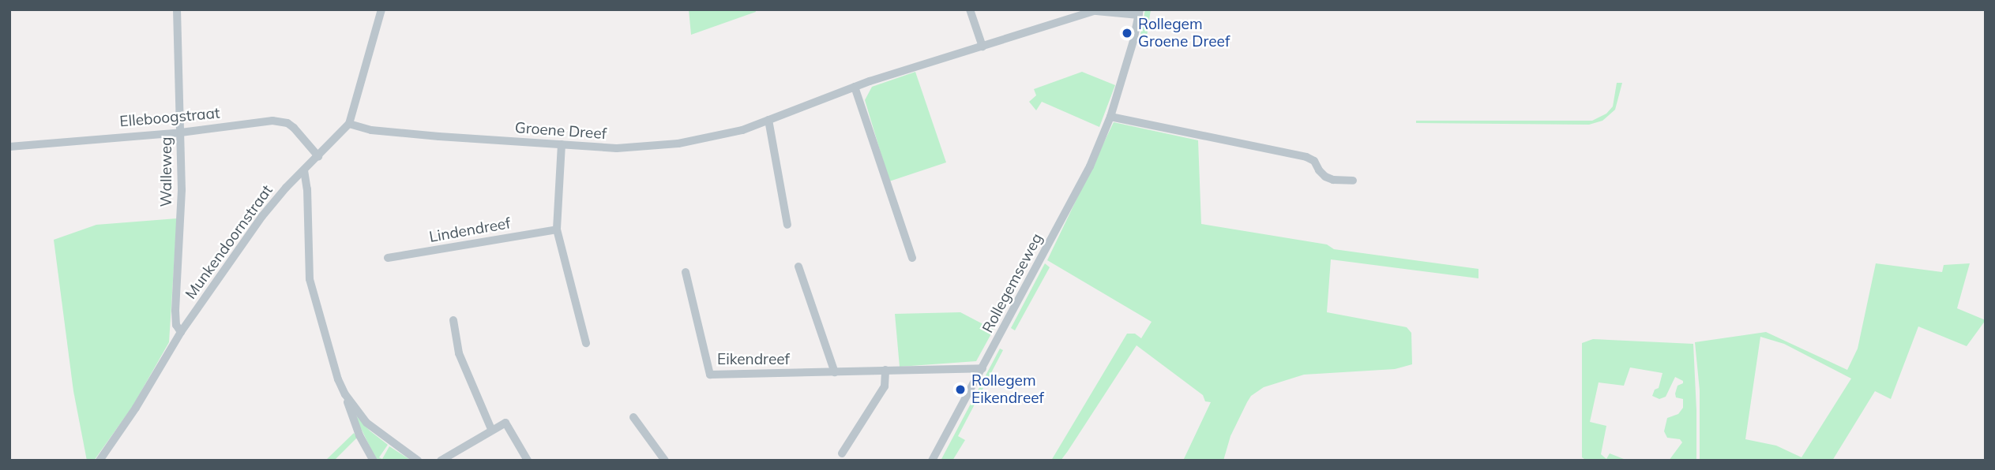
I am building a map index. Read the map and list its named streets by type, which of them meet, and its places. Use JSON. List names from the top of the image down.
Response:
{
  "streets": {
    "street": [
      "Elleboogstraat",
      "Groene Dreef",
      "Walleweg",
      "Lindendreef",
      "Munkendoornstraat",
      "Rollegemseweg",
      "Eikendreef"
    ]
  },
  "crossings": [
    ["Elleboogstraat", "Walleweg"],
    ["Elleboogstraat", "Munkendoornstraat"],
    ["Groene Dreef", "Munkendoornstraat"],
    ["Groene Dreef", "Rollegemseweg"],
    ["Walleweg", "Munkendoornstraat"],
    ["Rollegemseweg", "Eikendreef"]
  ],
  "places": ["Rollegem Groene Dreef", "Rollegem Eikendreef"]
}
